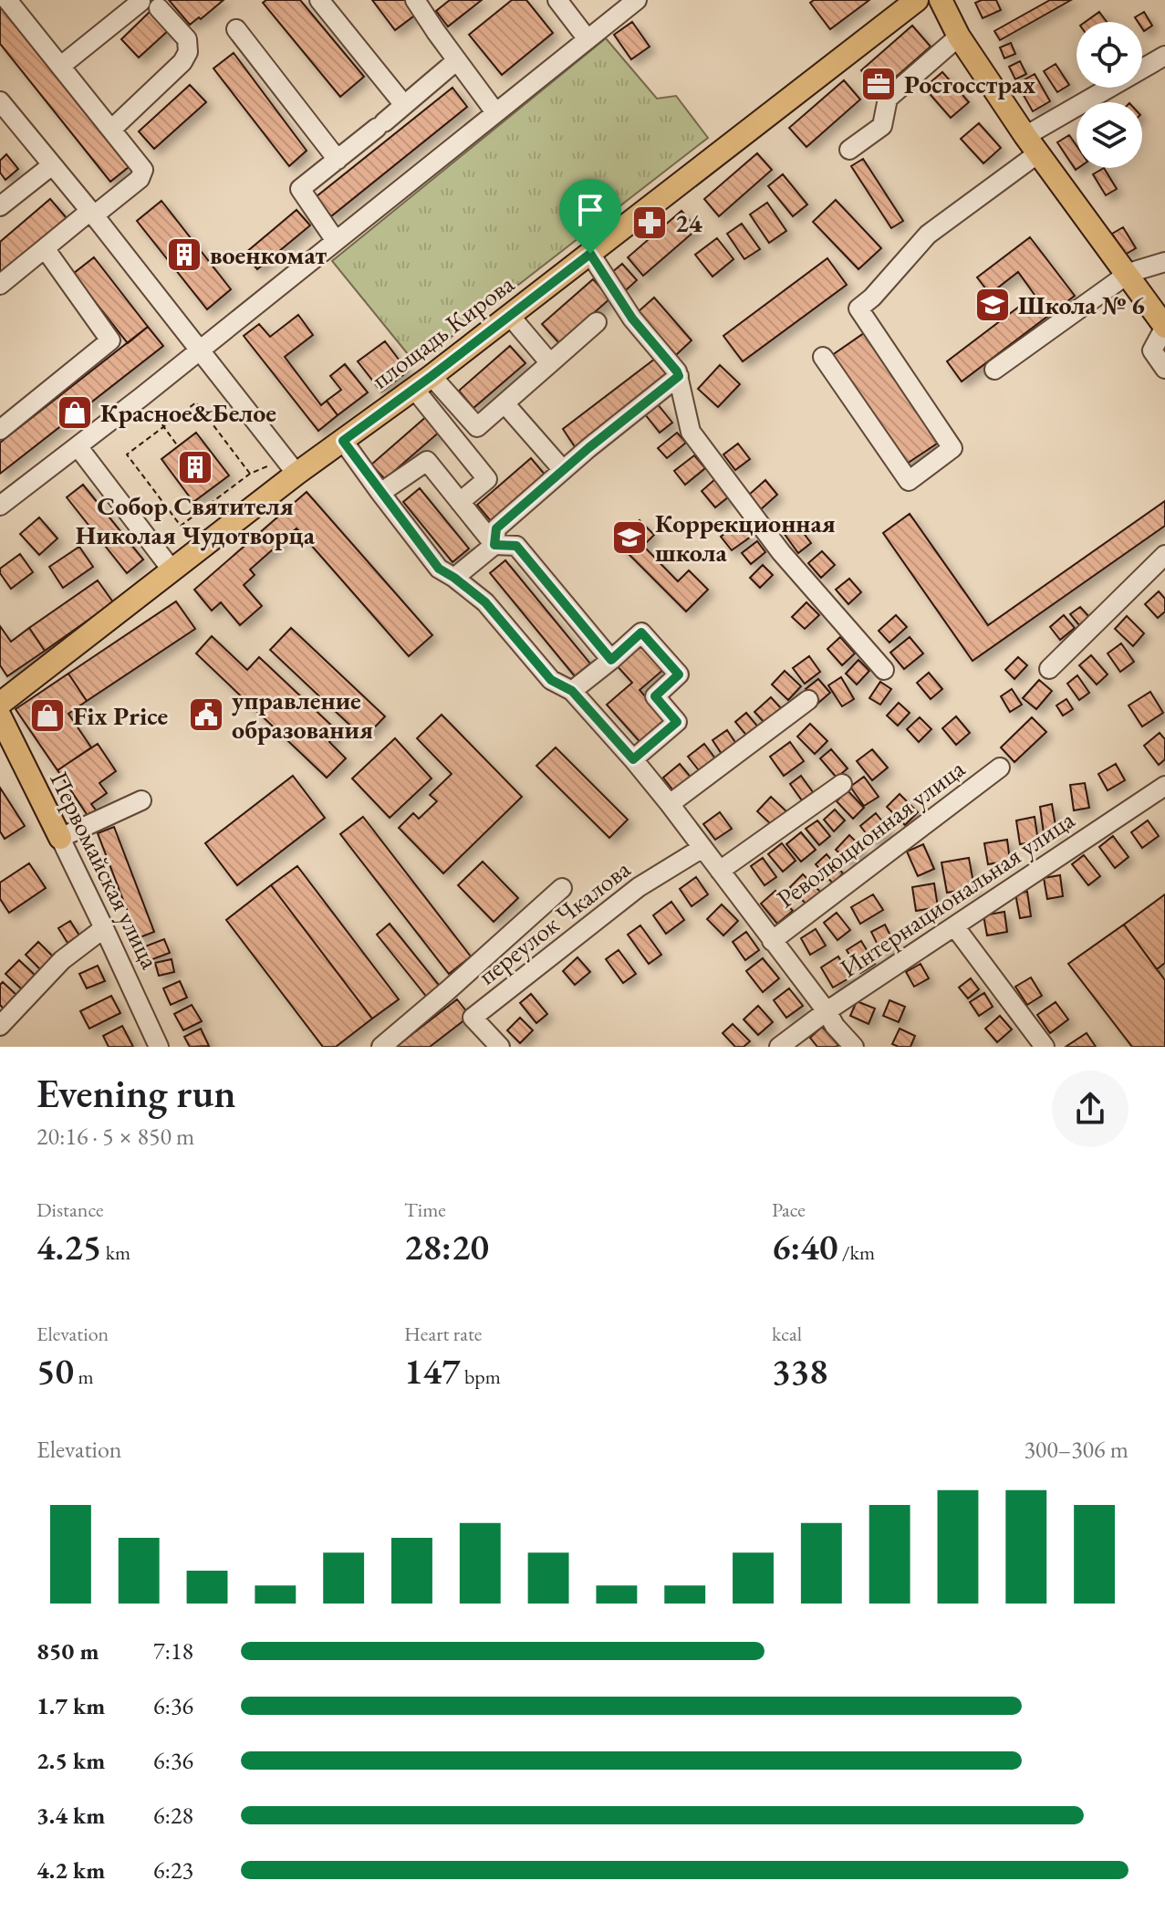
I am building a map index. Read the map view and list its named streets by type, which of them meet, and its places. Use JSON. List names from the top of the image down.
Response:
{
  "streets": {
    "main road": ["площадь Кирова", "Первомайская улица"],
    "street": ["Революционная улица", "Интернациональная улица", "переулок Чкалова"]
  },
  "crossings": [
    ["площадь Кирова", "Революционная улица"],
    ["Революционная улица", "Интернациональная улица"],
    ["Революционная улица", "переулок Чкалова"]
  ],
  "places": {
    "office": ["Росгосстрах"],
    "pharmacy": ["24"],
    "building": ["военкомат", "Собор Святителя Николая Чудотворца"],
    "school or university": ["Школа № 6", "Коррекционная школа"],
    "shop": ["Красное&Белое", "Fix Price"],
    "public building": ["управление образования"]
  },
  "page": {
    "heading": ["Evening run", "20:16 · 5 × 850 m"],
    "stats": [
      ["Distance", "4.25 km"],
      ["Time", "28:20"],
      ["Pace", "6:40 /km"],
      ["Elevation", "50 m"],
      ["Heart rate", "147 bpm"],
      ["kcal", "338"]
    ],
    "chart": ["Elevation", "300–306 m"],
    "list": [
      {
        "name": "850 m",
        "note": "7:18"
      },
      {
        "name": "1.7 km",
        "note": "6:36"
      },
      {
        "name": "2.5 km",
        "note": "6:36"
      },
      {
        "name": "3.4 km",
        "note": "6:28"
      },
      {
        "name": "4.2 km",
        "note": "6:23"
      }
    ]
  }
}
